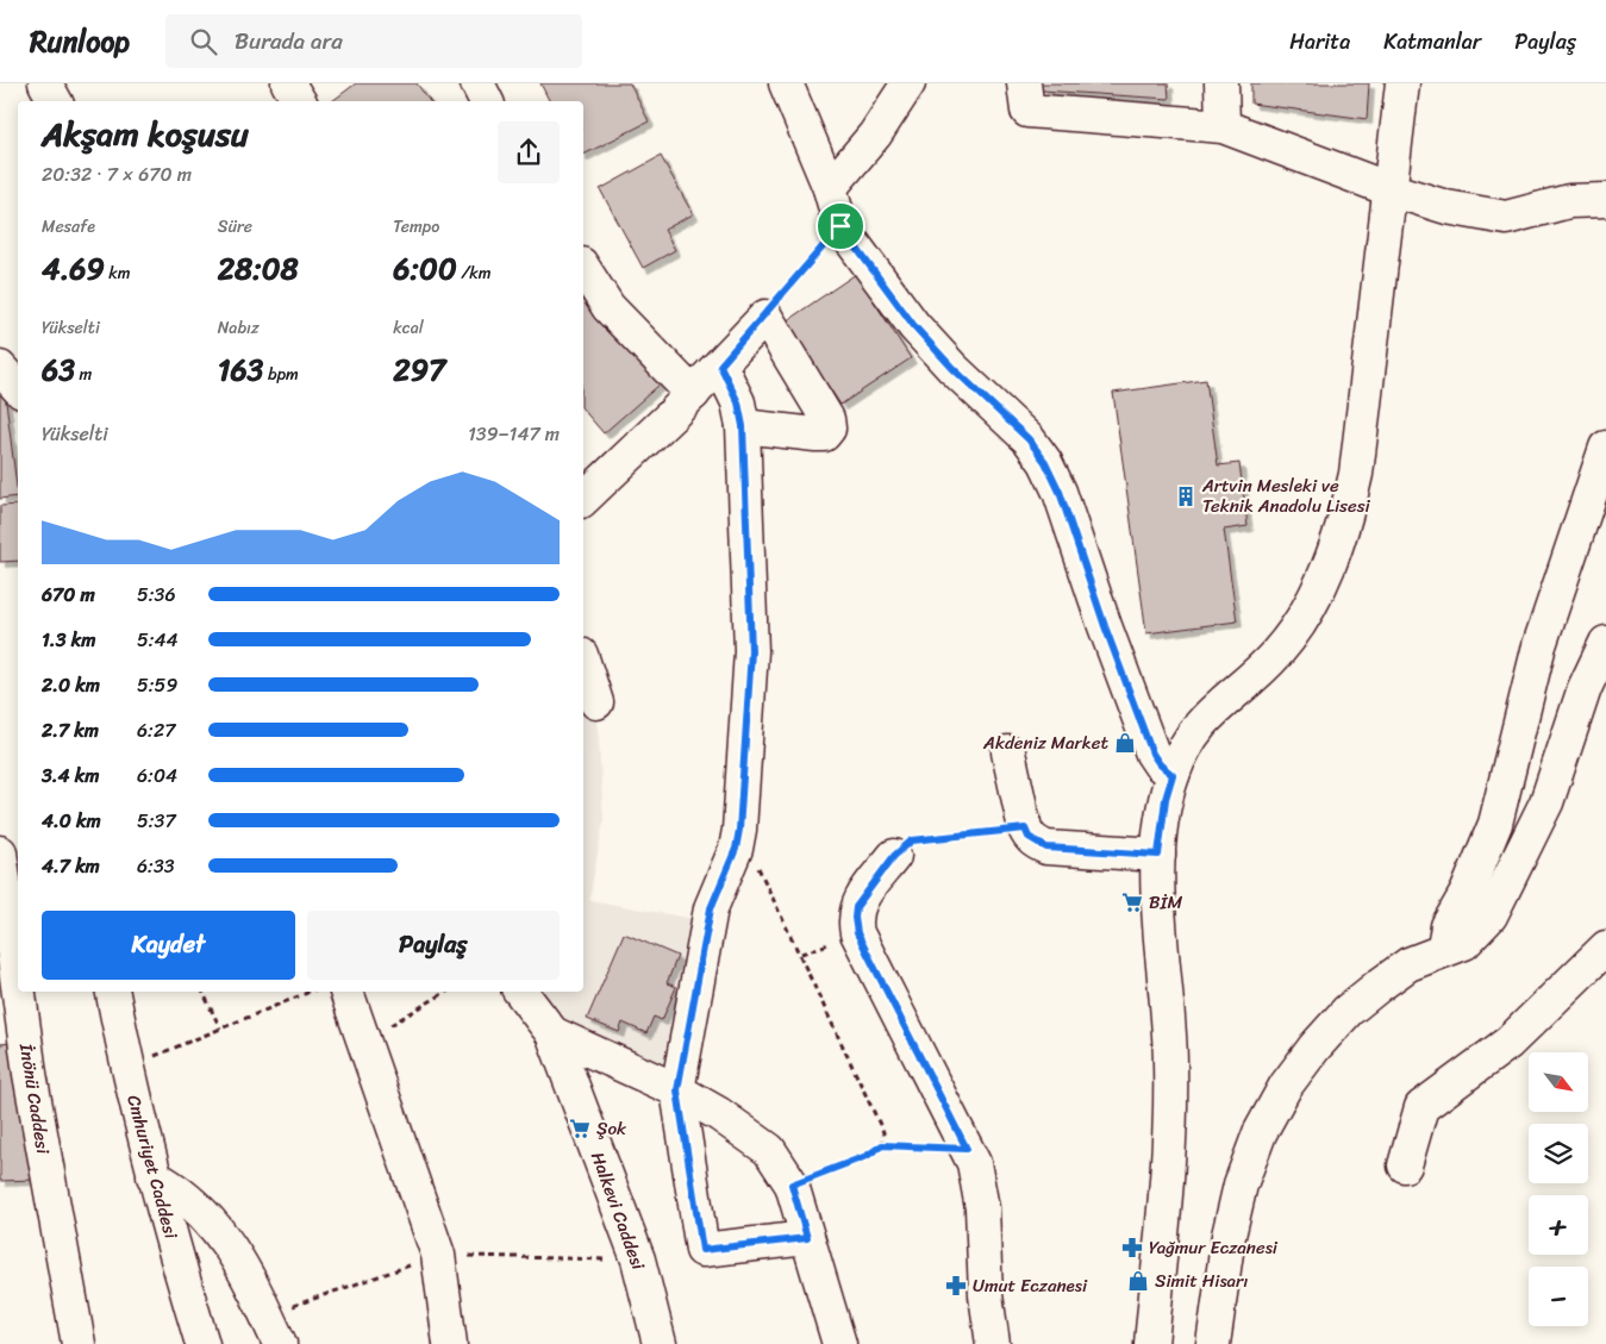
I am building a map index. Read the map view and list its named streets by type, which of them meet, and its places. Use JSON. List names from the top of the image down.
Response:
{
  "streets": {
    "street": ["İnönü Caddesi", "Cmhuriyet Caddesi", "Halkevi Caddesi"]
  },
  "places": {
    "building": ["Artvin Mesleki ve Teknik Anadolu Lisesi"],
    "shop": ["Akdeniz Market", "Simit Hisarı"],
    "supermarket": ["BİM", "Şok"],
    "pharmacy": ["Yağmur Eczanesi", "Umut Eczanesi"]
  },
  "north": "bottom right",
  "page": {
    "header": "Runloop",
    "search": "Burada ara",
    "nav": ["Harita", "Katmanlar", "Paylaş"],
    "heading": ["Akşam koşusu", "20:32 · 7 × 670 m"],
    "stats": [
      ["Mesafe", "4.69 km"],
      ["Süre", "28:08"],
      ["Tempo", "6:00 /km"],
      ["Yükselti", "63 m"],
      ["Nabız", "163 bpm"],
      ["kcal", "297"]
    ],
    "chart": ["Yükselti", "139–147 m"],
    "list": [
      {
        "name": "670 m",
        "note": "5:36"
      },
      {
        "name": "1.3 km",
        "note": "5:44"
      },
      {
        "name": "2.0 km",
        "note": "5:59"
      },
      {
        "name": "2.7 km",
        "note": "6:27"
      },
      {
        "name": "3.4 km",
        "note": "6:04"
      },
      {
        "name": "4.0 km",
        "note": "5:37"
      },
      {
        "name": "4.7 km",
        "note": "6:33"
      }
    ],
    "buttons": ["Kaydet", "Paylaş"],
    "map_buttons": ["+", "−"]
  }
}
